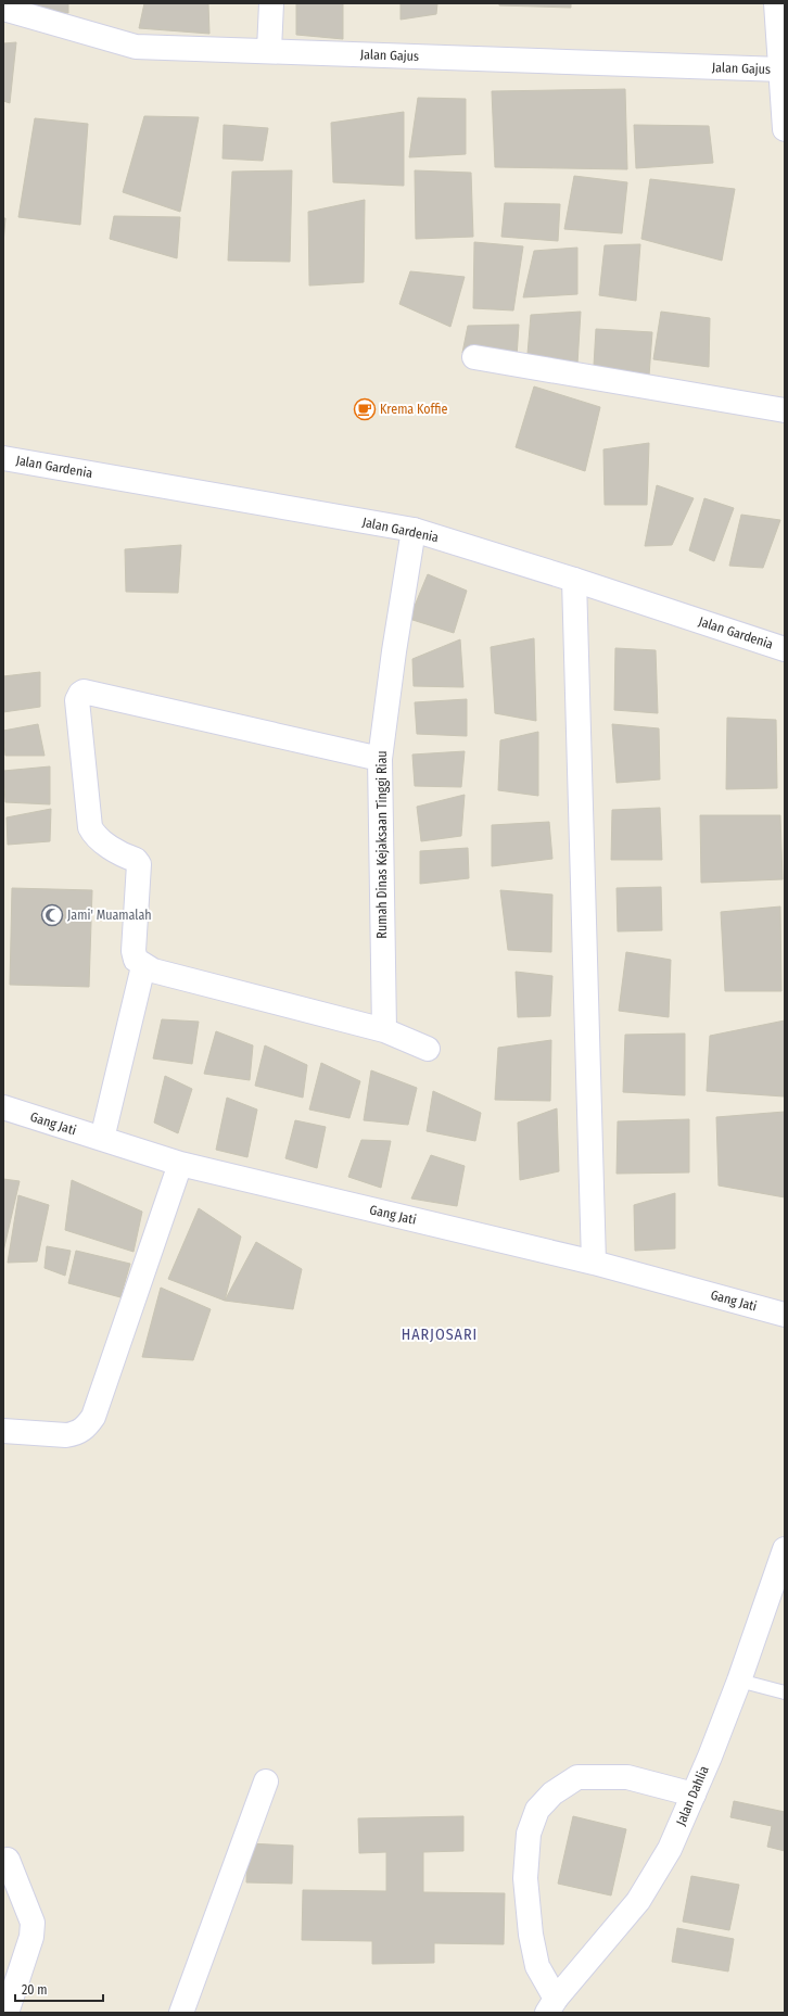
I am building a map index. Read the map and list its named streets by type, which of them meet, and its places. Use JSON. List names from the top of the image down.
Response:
{
  "streets": {
    "street": [
      "Jalan Gajus",
      "Jalan Gardenia",
      "Rumah Dinas Kejaksaan Tinggi Riau",
      "Gang Jati",
      "Jalan Dahlia"
    ]
  },
  "crossings": [
    ["Jalan Gardenia", "Rumah Dinas Kejaksaan Tinggi Riau"]
  ],
  "districts": ["HARJOSARI"],
  "places": {
    "cafe": ["Krema Koffie"],
    "mosque": ["Jami' Muamalah"]
  },
  "scale_bar": "20 m"
}
